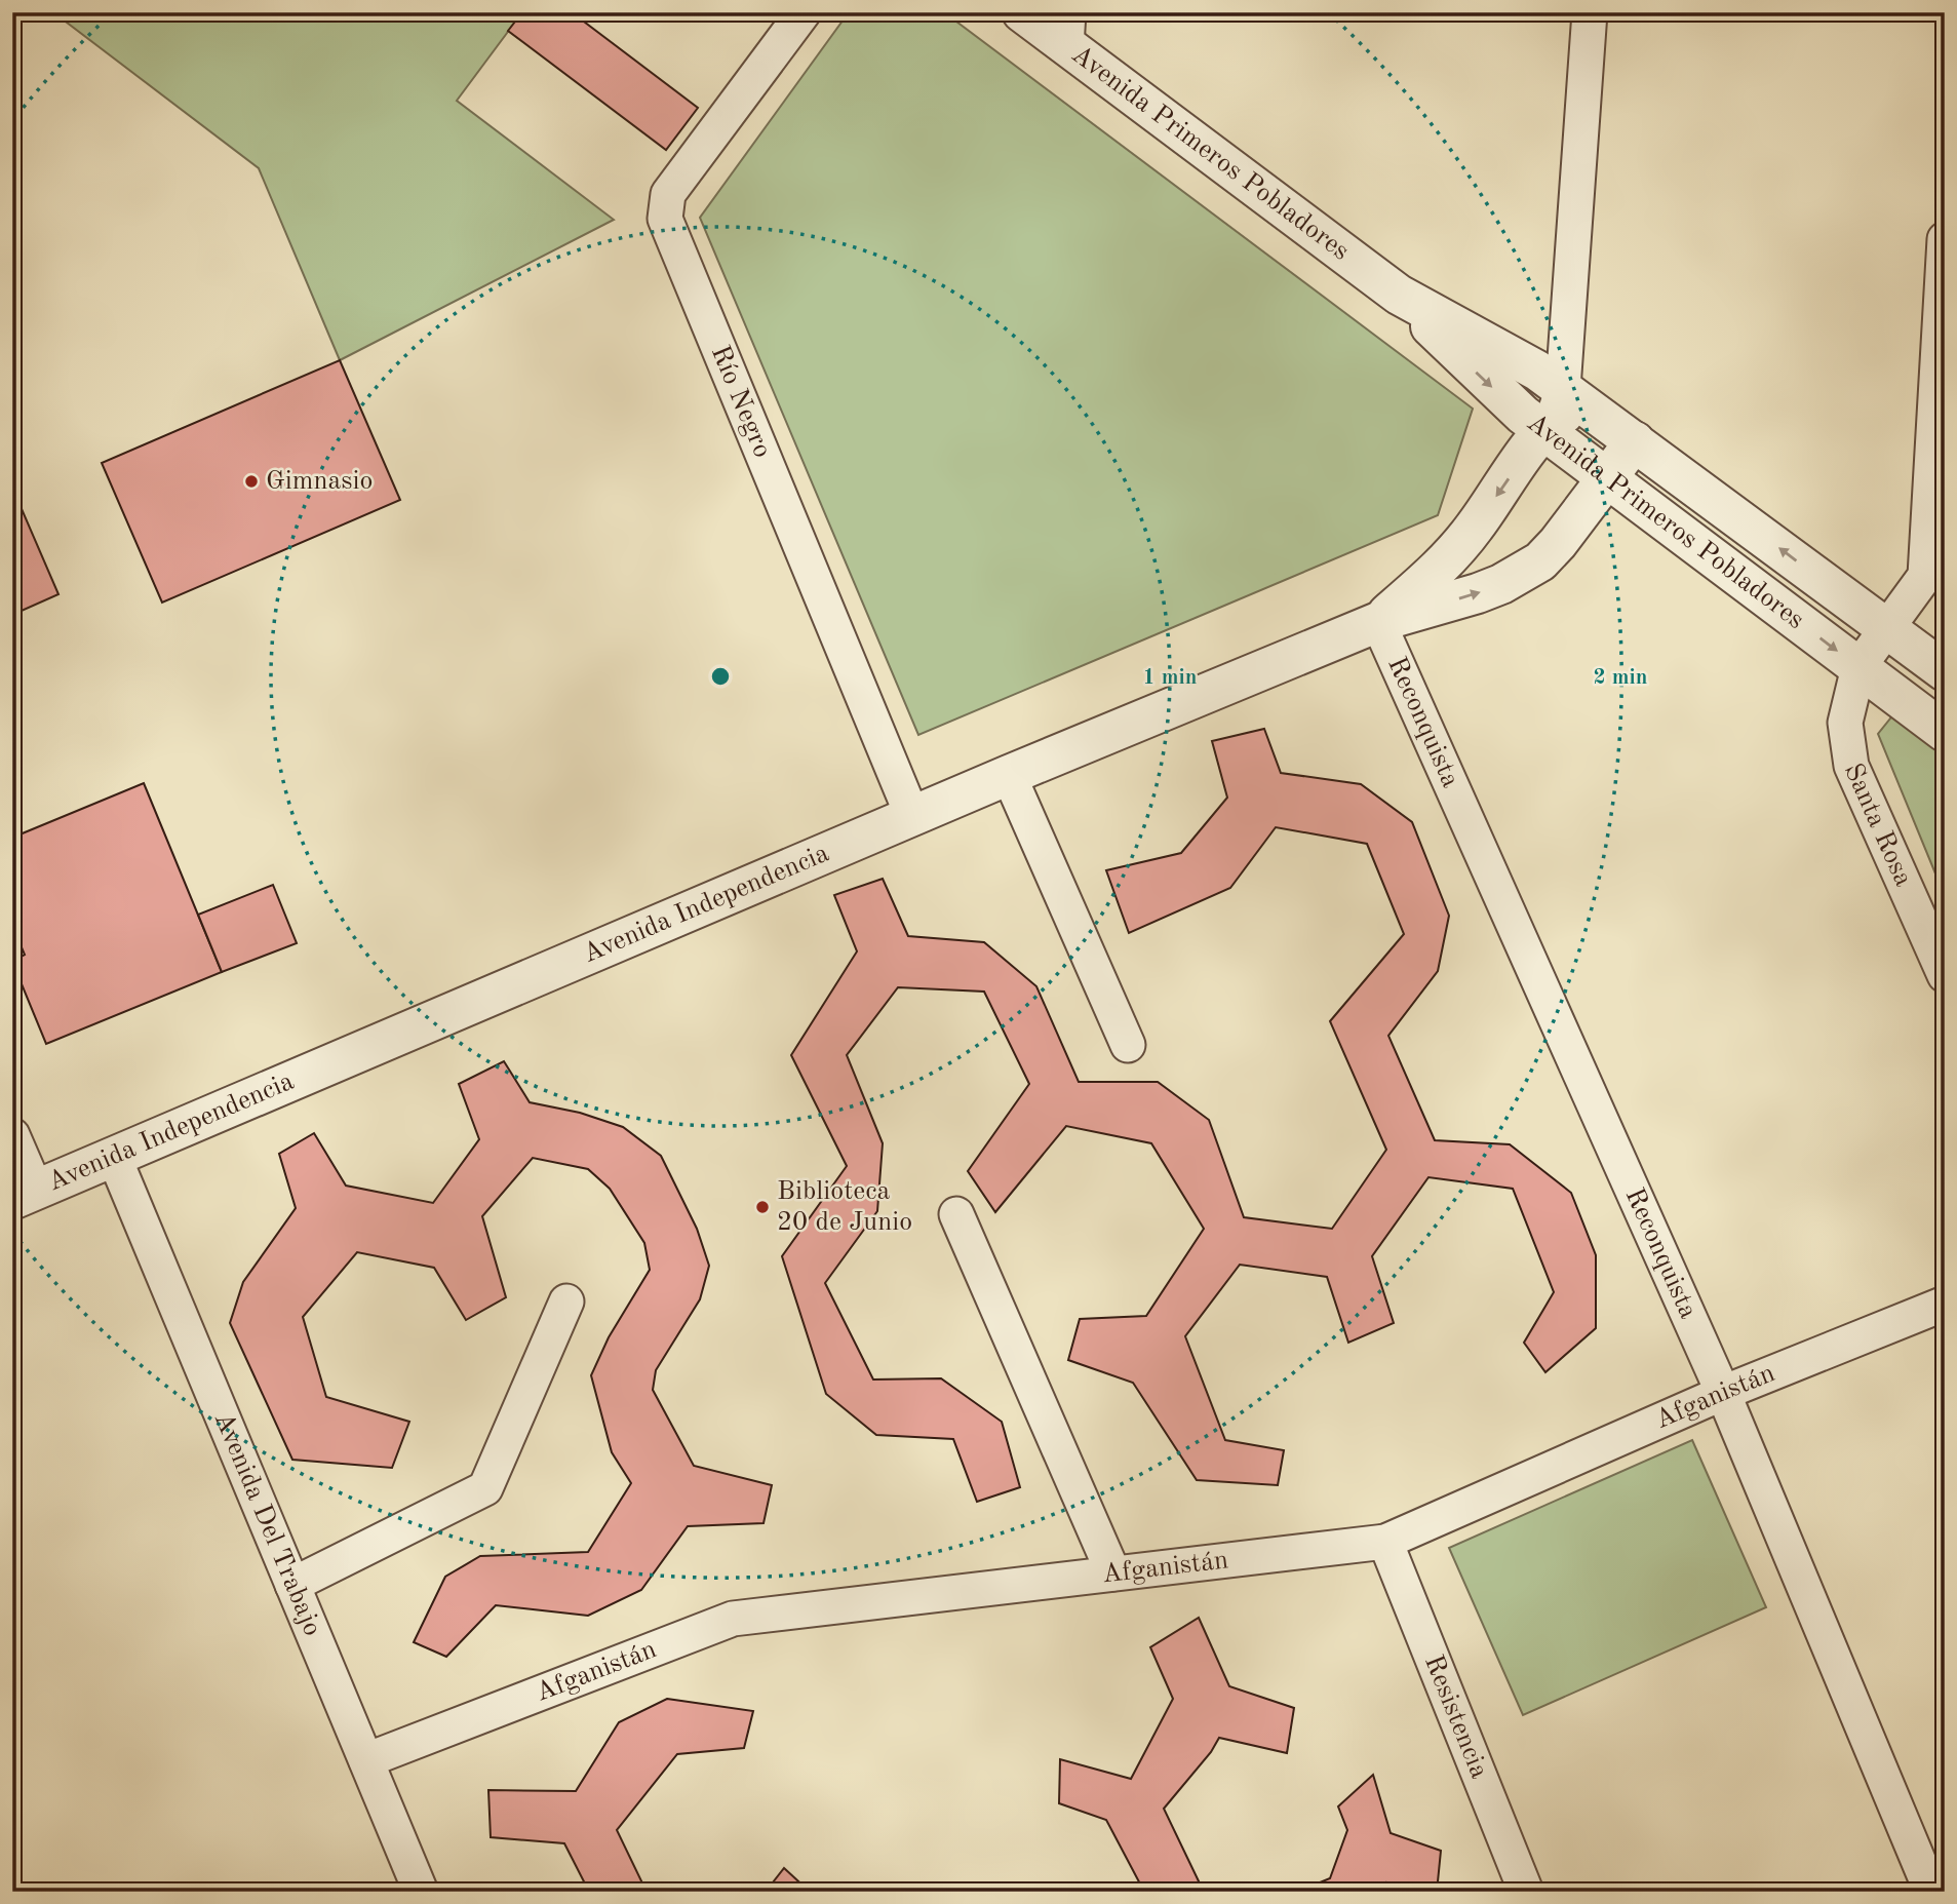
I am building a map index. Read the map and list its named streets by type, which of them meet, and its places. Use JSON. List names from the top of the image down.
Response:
{
  "streets": {
    "street": [
      "Avenida Primeros Pobladores",
      "Río Negro",
      "Reconquista",
      "Santa Rosa",
      "Avenida Independencia",
      "Afganistán",
      "Avenida Del Trabajo",
      "Resistencia"
    ]
  },
  "crossings": [
    ["Avenida Primeros Pobladores", "Santa Rosa"],
    ["Avenida Primeros Pobladores", "Avenida Independencia"],
    ["Río Negro", "Avenida Independencia"],
    ["Reconquista", "Avenida Independencia"],
    ["Reconquista", "Afganistán"],
    ["Avenida Independencia", "Avenida Del Trabajo"],
    ["Afganistán", "Avenida Del Trabajo"],
    ["Afganistán", "Resistencia"]
  ],
  "places": ["Gimnasio", "Biblioteca 20 de Junio"],
  "rings": ["1 min", "2 min"]
}
